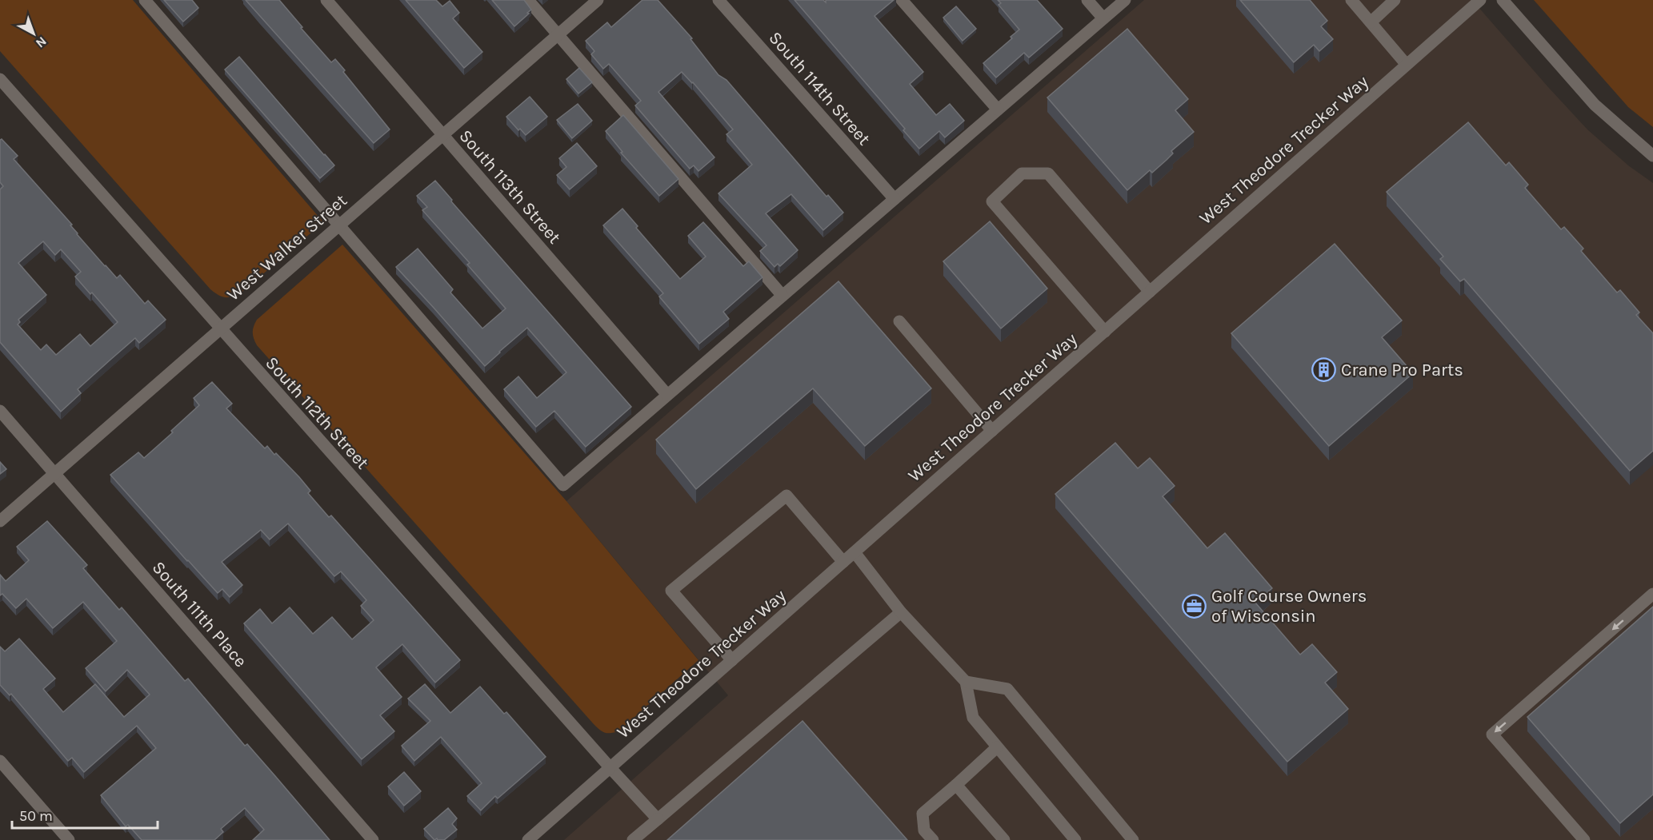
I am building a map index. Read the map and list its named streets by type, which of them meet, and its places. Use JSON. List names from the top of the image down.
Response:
{
  "streets": {
    "street": [
      "South 114th Street",
      "West Theodore Trecker Way",
      "South 113th Street",
      "West Walker Street",
      "South 112th Street",
      "South 111th Place"
    ]
  },
  "crossings": [
    ["West Theodore Trecker Way", "South 112th Street"],
    ["South 113th Street", "West Walker Street"],
    ["West Walker Street", "South 112th Street"],
    ["West Walker Street", "South 111th Place"]
  ],
  "places": {
    "building": ["Crane Pro Parts"],
    "office": ["Golf Course Owners of Wisconsin"]
  },
  "scale_bar": "50 m",
  "north": "bottom right"
}
